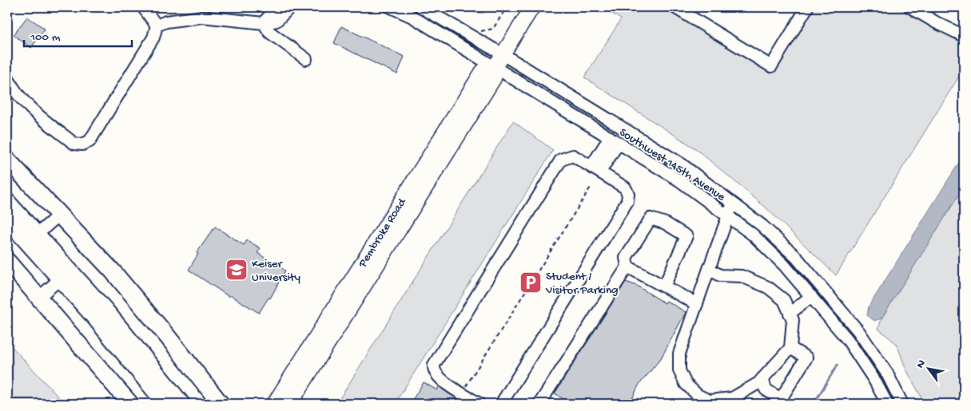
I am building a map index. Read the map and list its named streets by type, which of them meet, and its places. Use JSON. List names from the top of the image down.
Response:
{
  "streets": {
    "main road": ["Pembroke Road"],
    "street": ["Southwest 145th Avenue"]
  },
  "crossings": [
    ["Southwest 145th Avenue", "Pembroke Road"]
  ],
  "places": {
    "school or university": ["Keiser University"],
    "parking": ["Student / Visitor Parking"]
  },
  "scale_bar": "100 m",
  "north": "top left"
}
